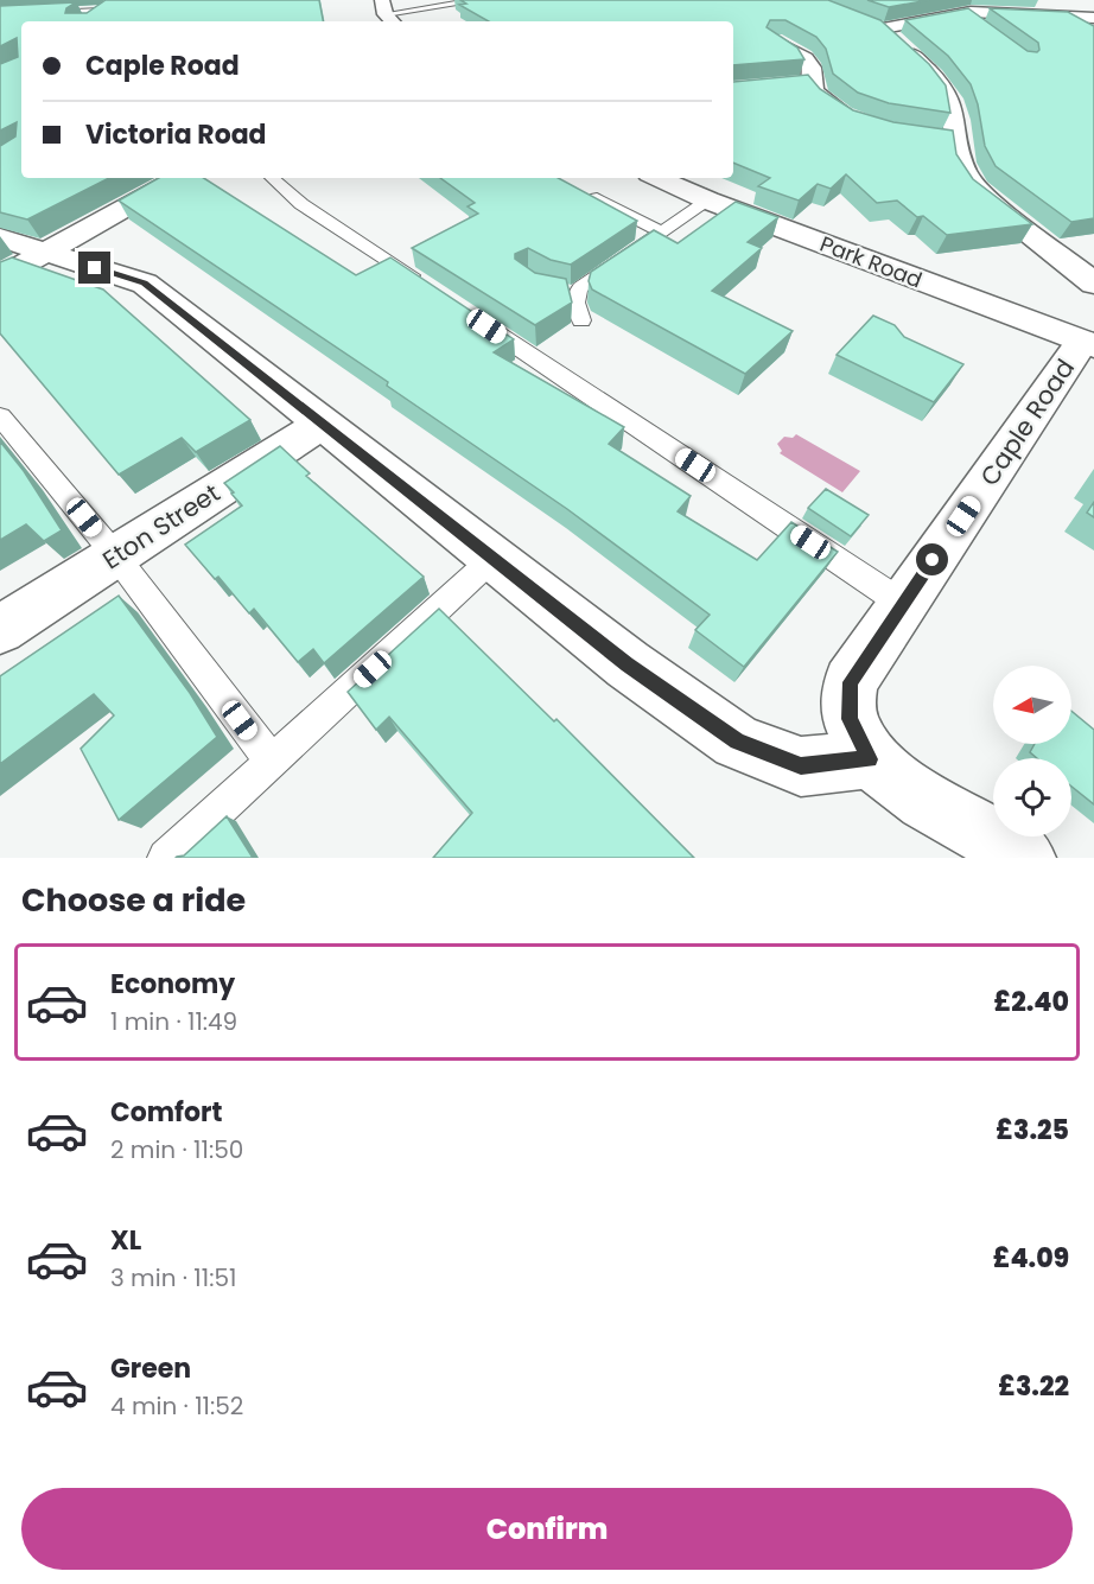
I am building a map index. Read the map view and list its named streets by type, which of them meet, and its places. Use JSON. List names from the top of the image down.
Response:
{
  "streets": {
    "street": ["Park Road", "Caple Road", "Eton Street"]
  },
  "crossings": [
    ["Park Road", "Caple Road"]
  ],
  "north": "left",
  "page": {
    "banner": ["Caple Road", "Victoria Road"],
    "heading": "Choose a ride",
    "list": [
      {
        "name": "Economy",
        "note": "1 min · 11:49",
        "value": "£2.40"
      },
      {
        "name": "Comfort",
        "note": "2 min · 11:50",
        "value": "£3.25"
      },
      {
        "name": "XL",
        "note": "3 min · 11:51",
        "value": "£4.09"
      },
      {
        "name": "Green",
        "note": "4 min · 11:52",
        "value": "£3.22"
      }
    ],
    "buttons": "Confirm"
  }
}
